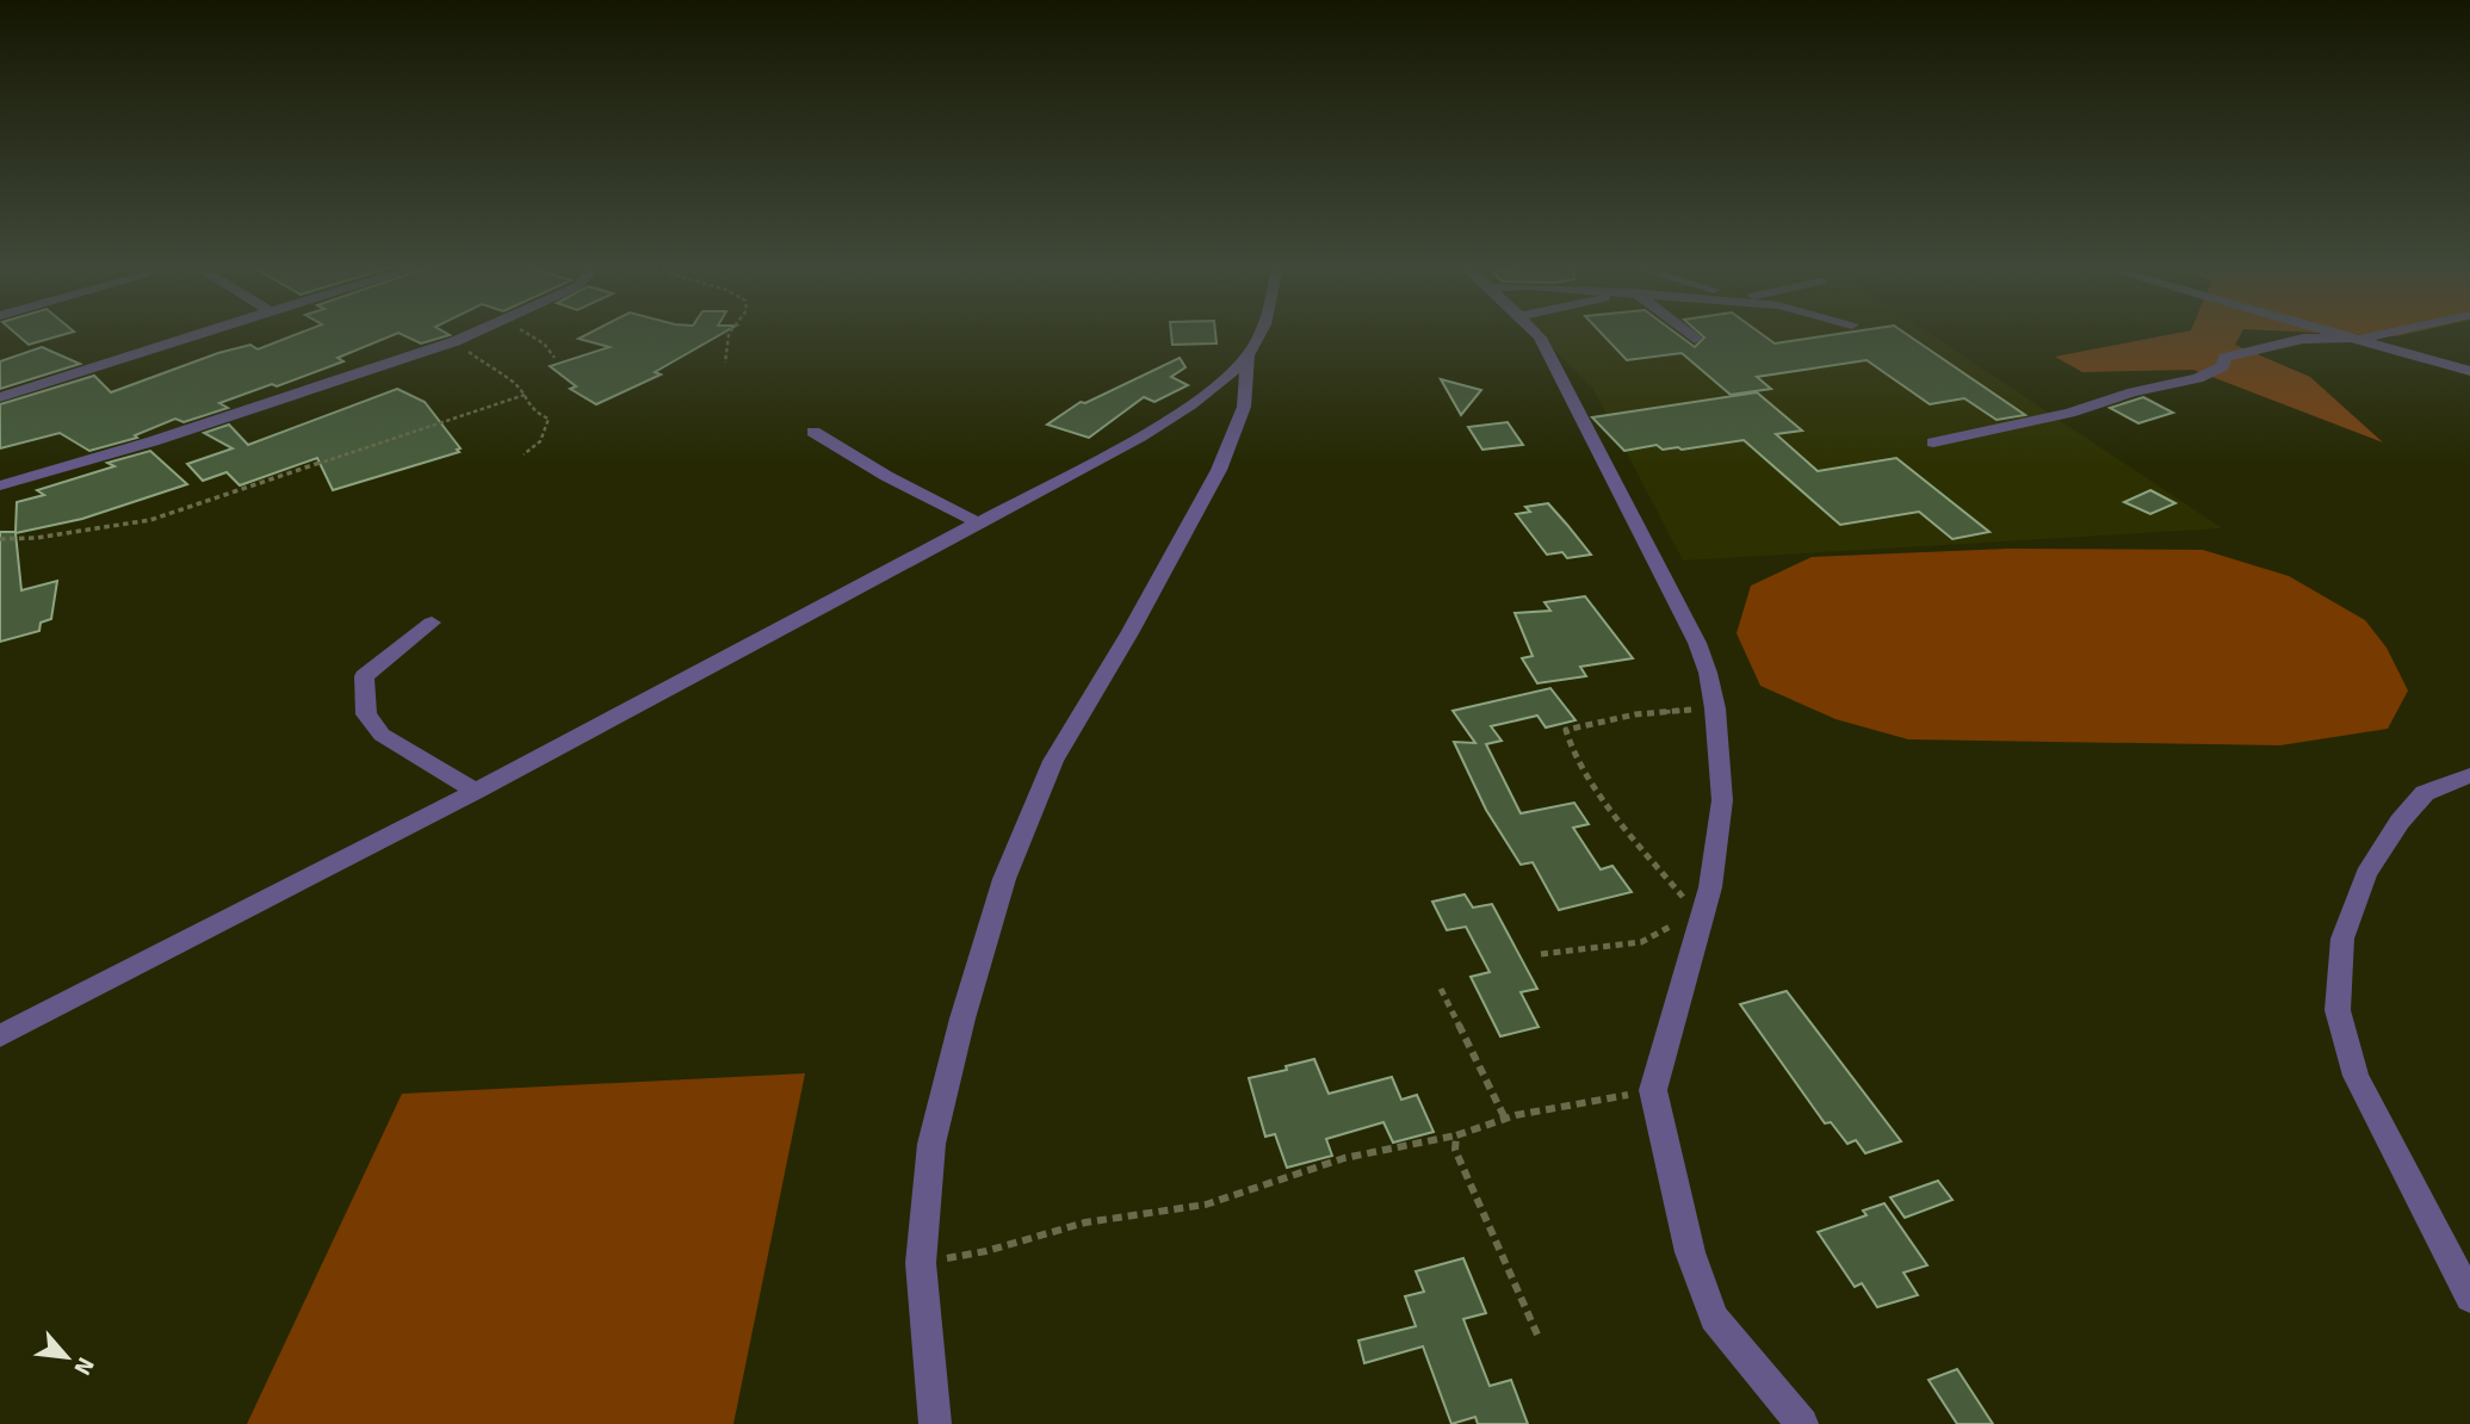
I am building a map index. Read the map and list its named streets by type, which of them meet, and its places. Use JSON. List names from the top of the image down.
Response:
{
  "north": "bottom right"
}
